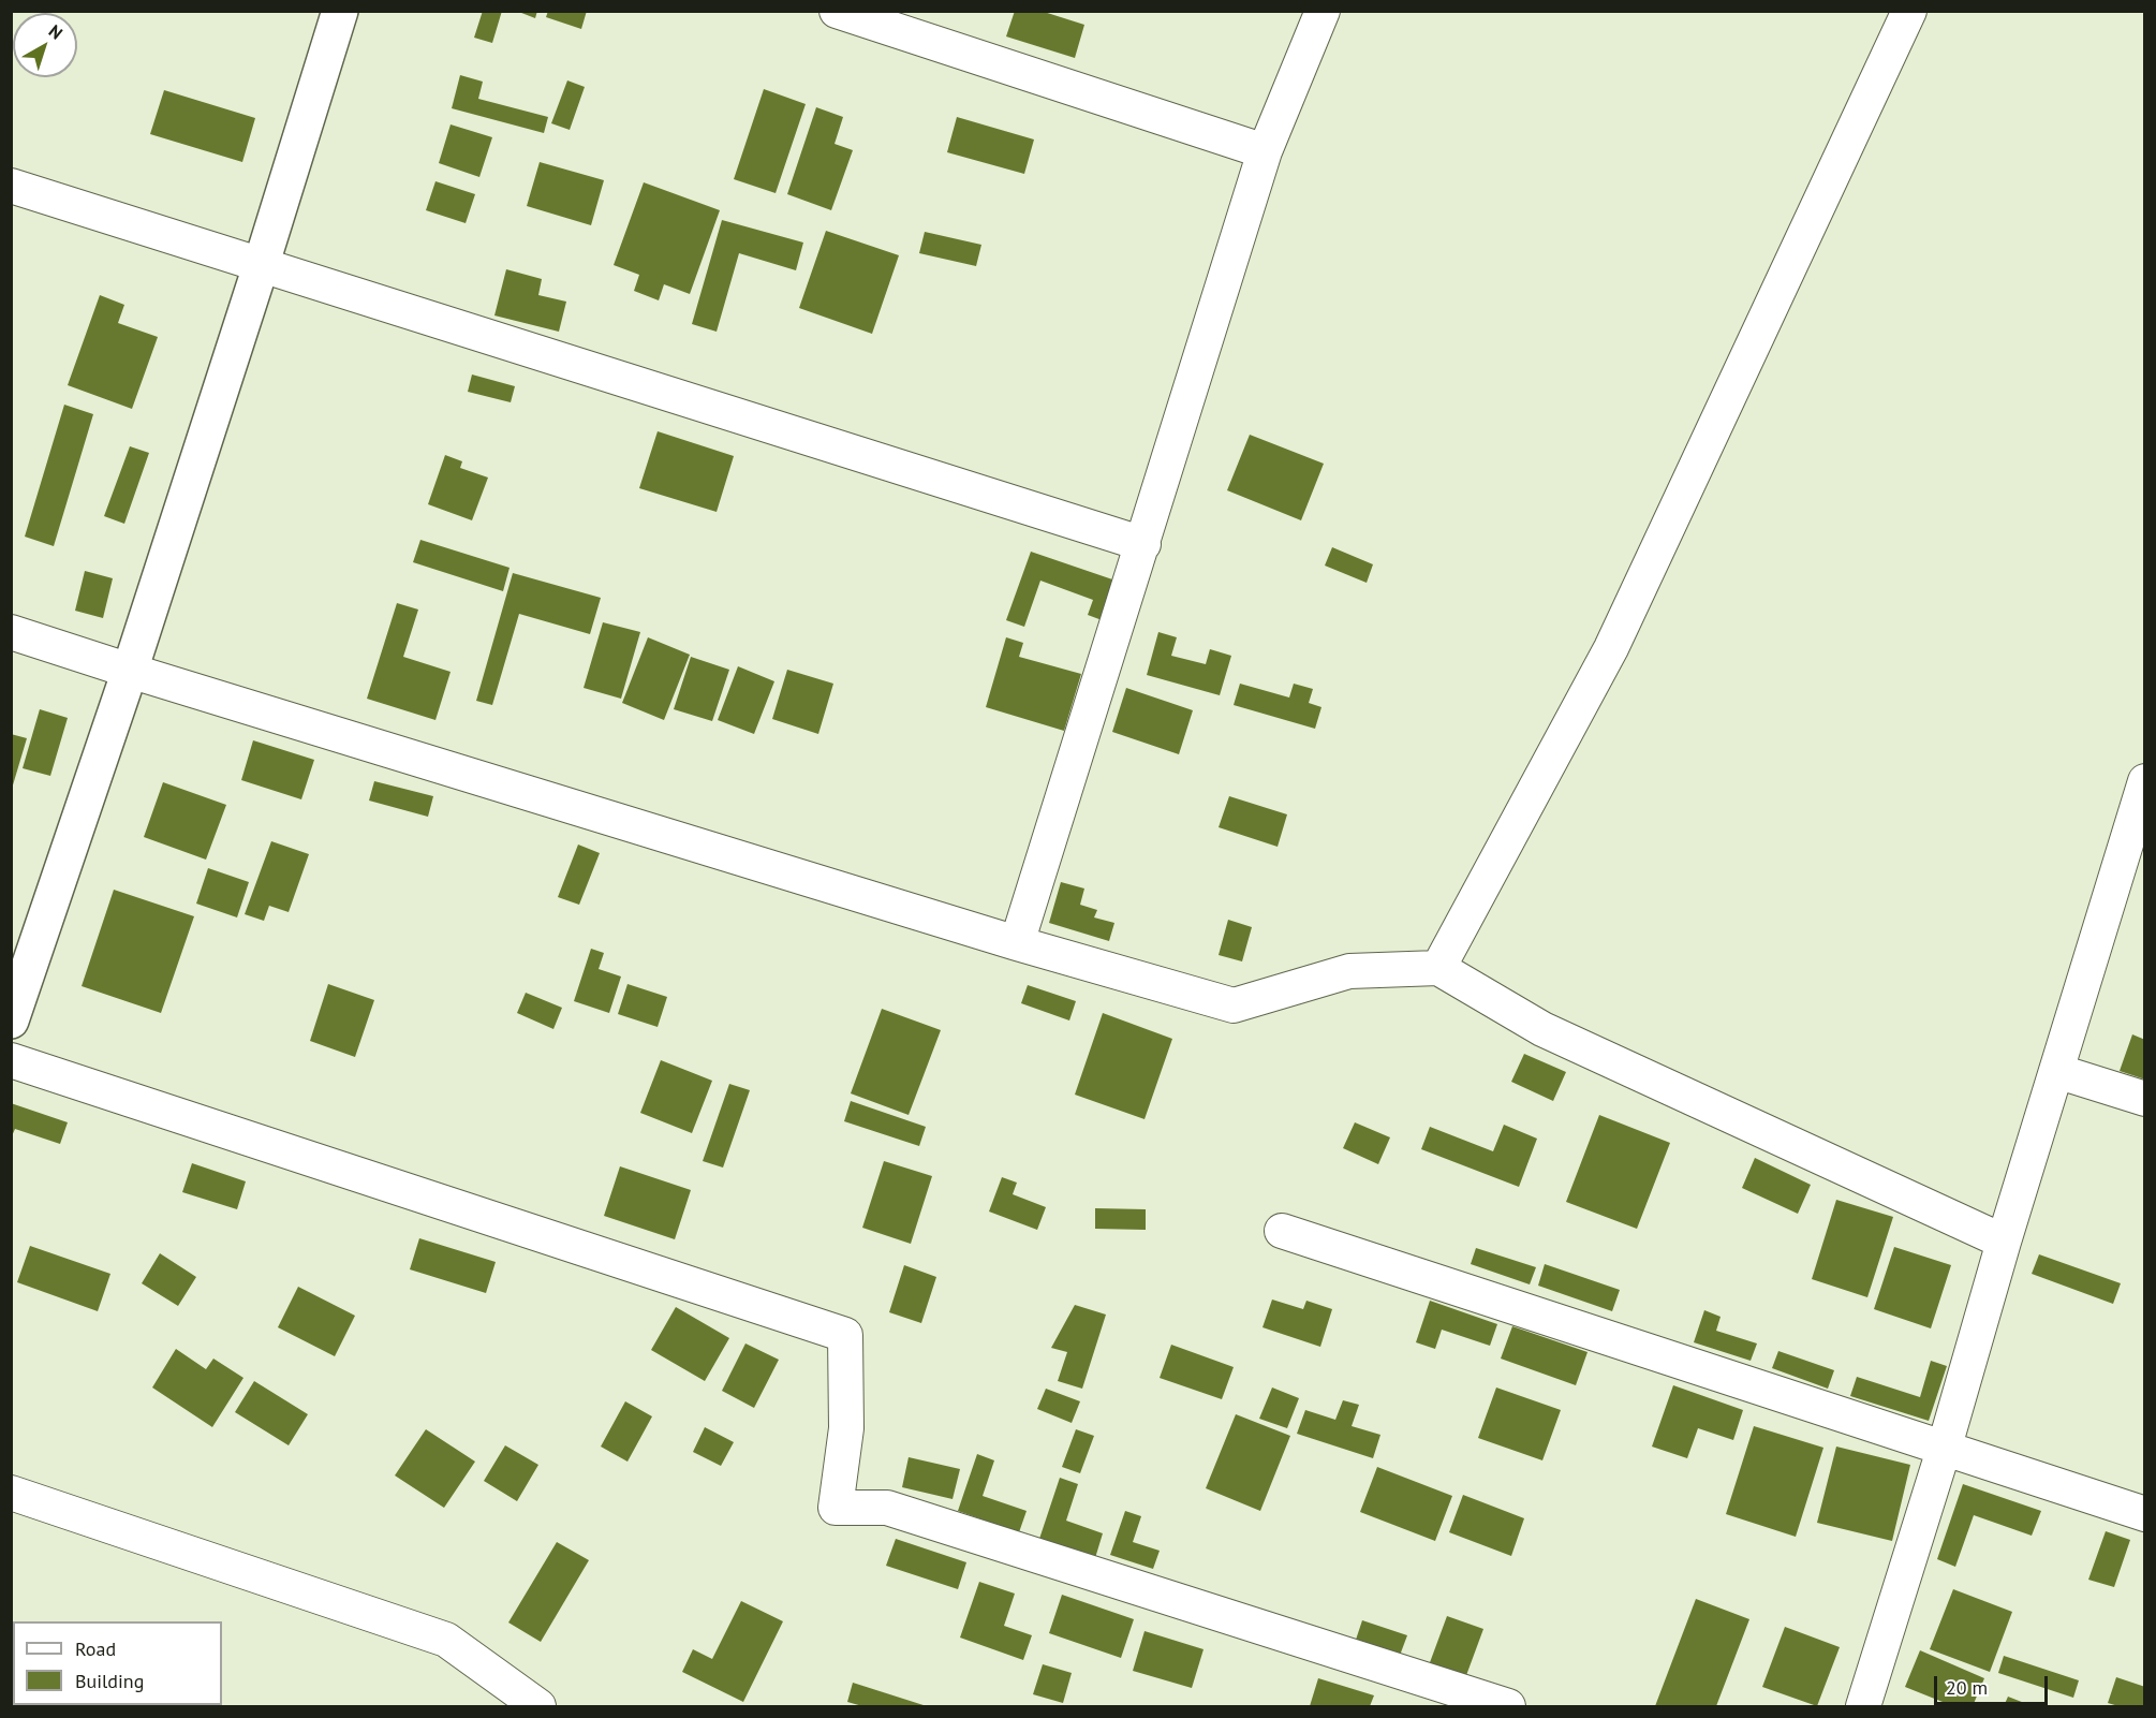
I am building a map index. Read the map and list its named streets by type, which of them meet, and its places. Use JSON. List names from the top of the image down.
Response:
{
  "legend": ["Road", "Building"],
  "scale_bar": "20 m",
  "north": "top right"
}
